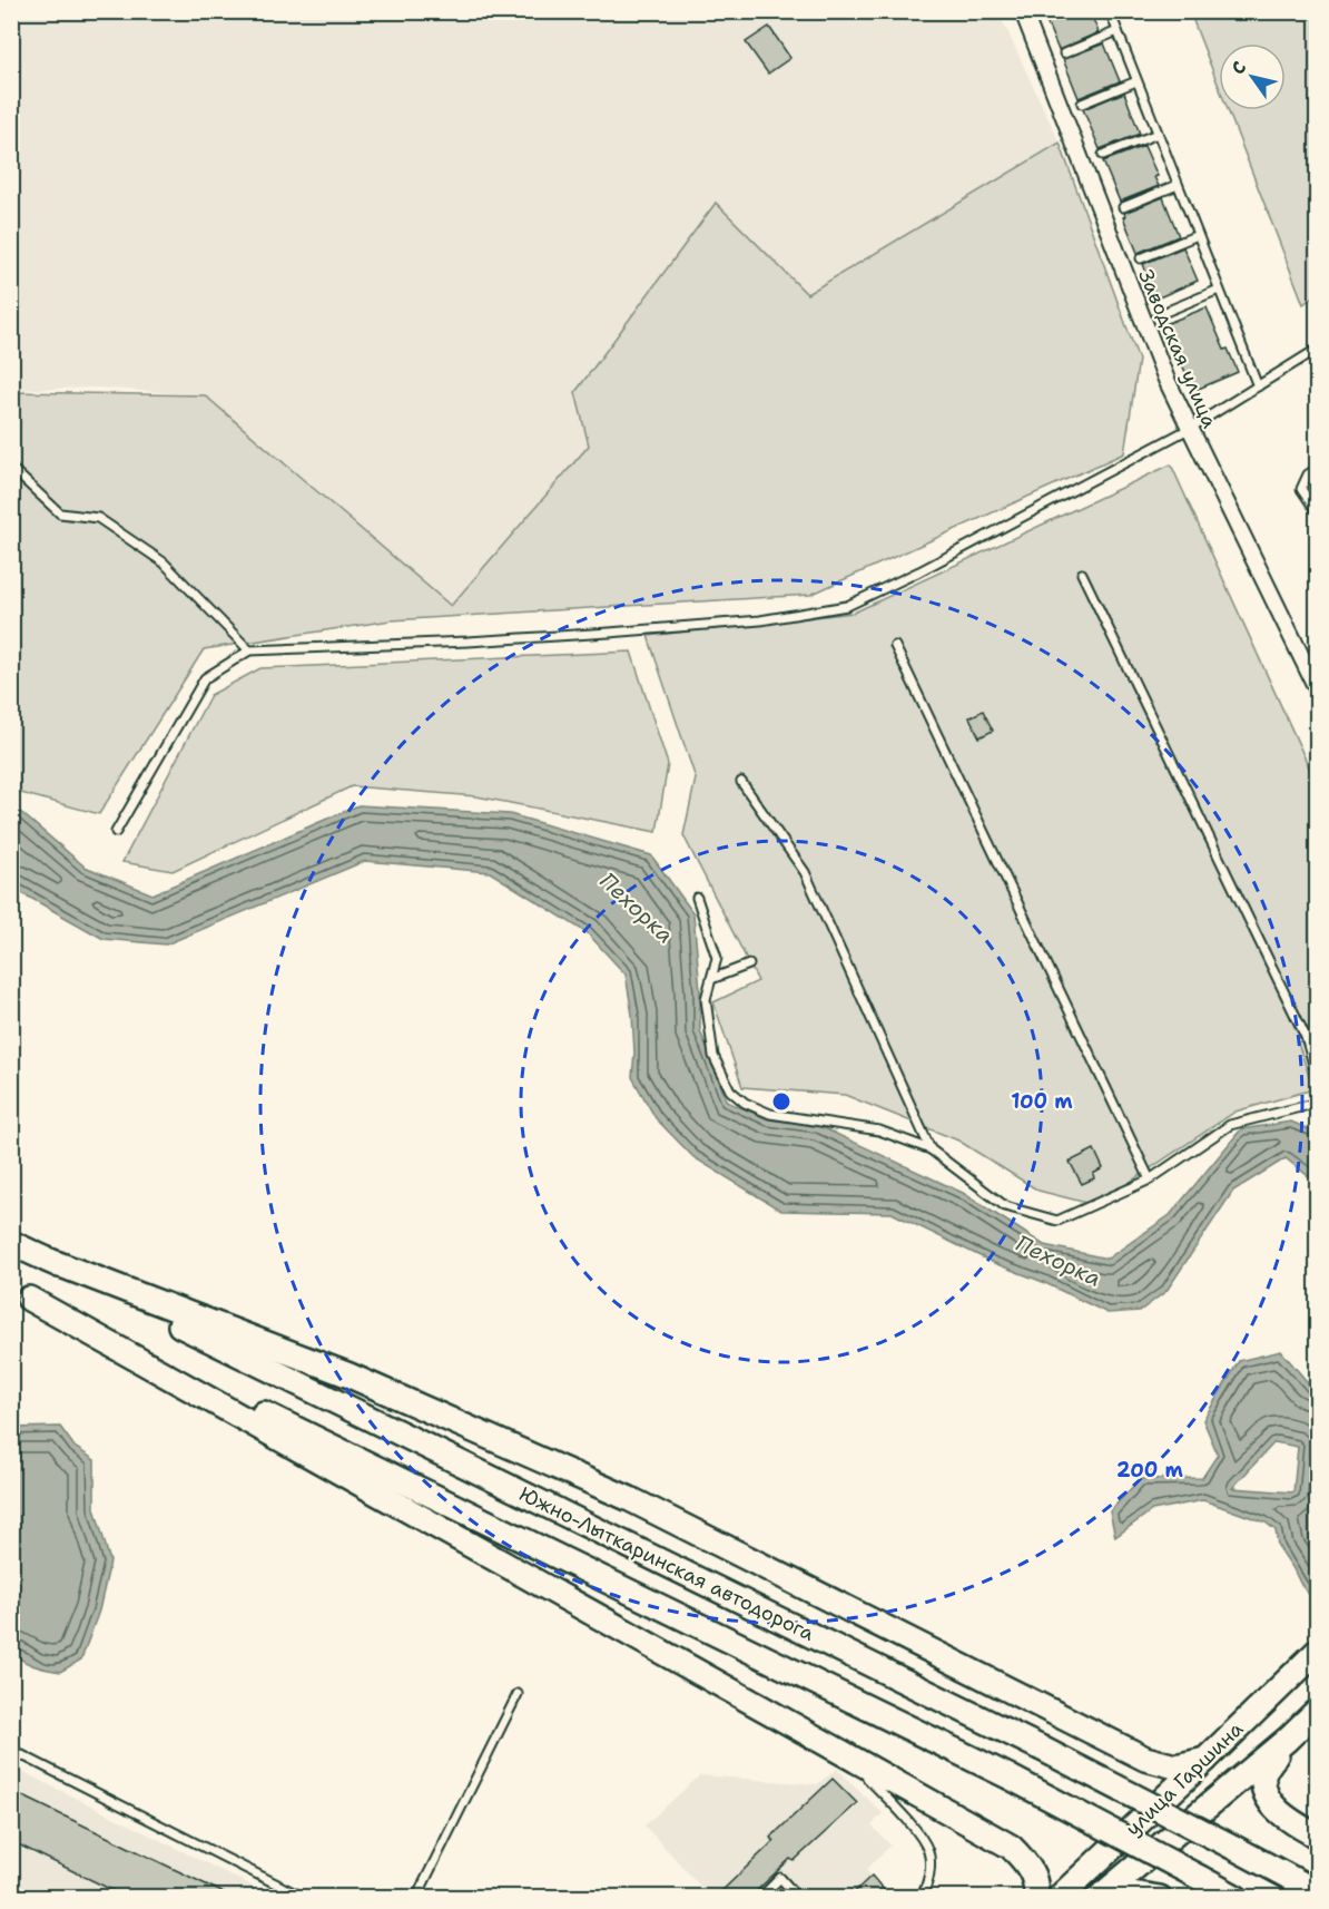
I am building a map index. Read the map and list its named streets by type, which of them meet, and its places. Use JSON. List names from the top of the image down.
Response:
{
  "streets": {
    "main road": ["Южно-Лыткаринская автодорога", "улица Гаршина"],
    "street": ["Заводская улица"]
  },
  "water": ["Пехорка"],
  "north": "top left",
  "rings": ["100 m", "200 m"]
}
